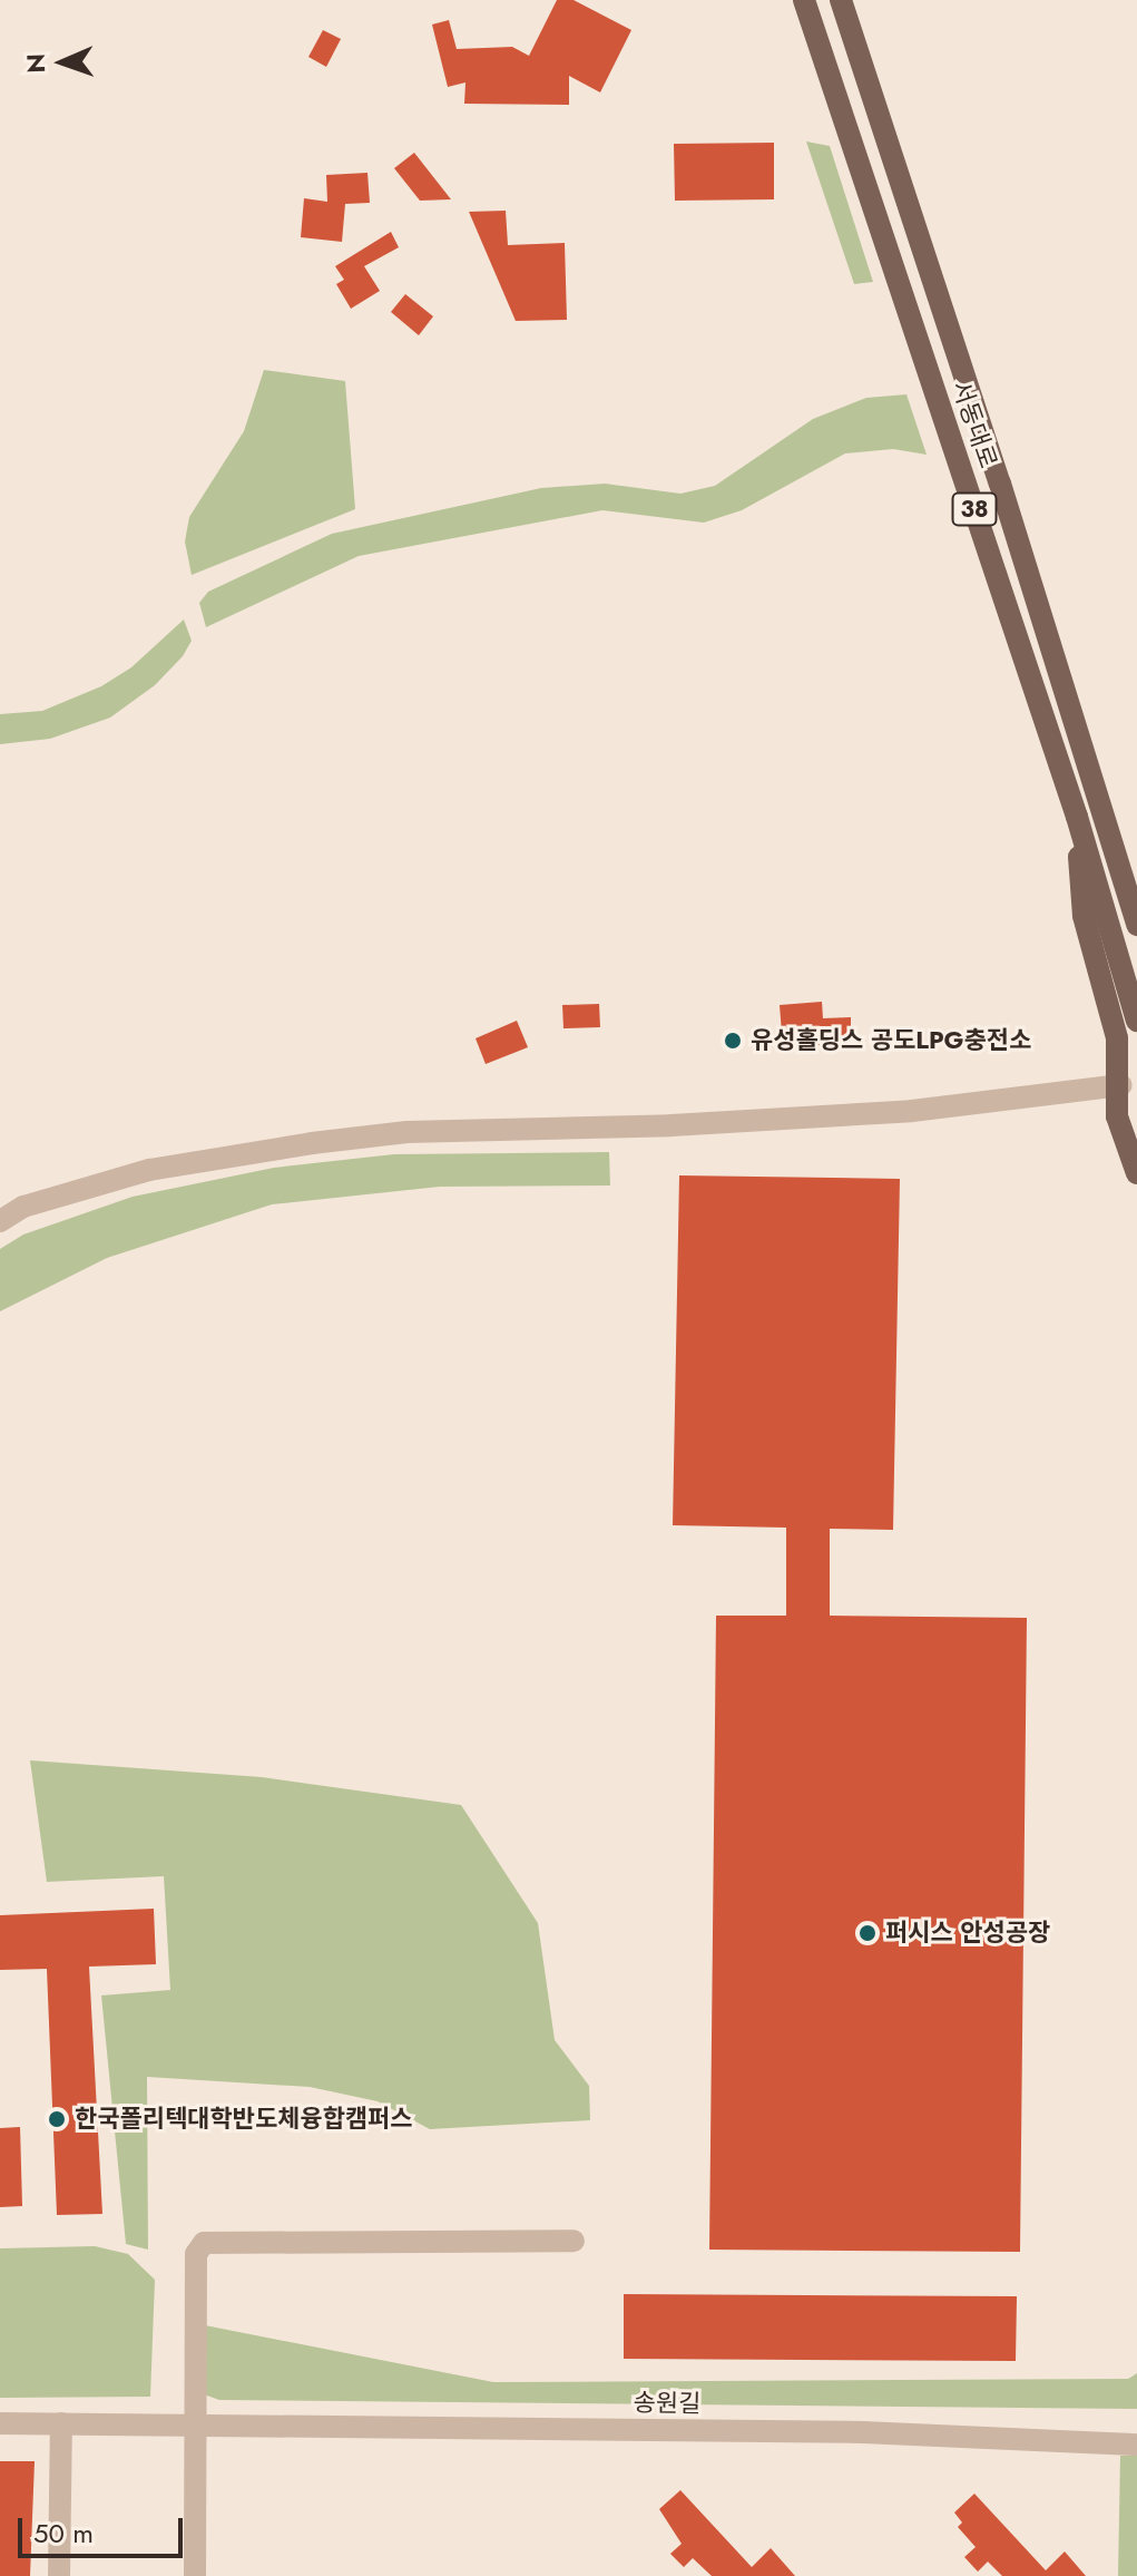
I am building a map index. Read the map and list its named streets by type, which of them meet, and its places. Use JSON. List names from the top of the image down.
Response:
{
  "streets": {
    "main road": ["서동대로", "38"],
    "street": ["송원길"]
  },
  "places": ["유성홀딩스 공도LPG충전소", "퍼시스 안성공장", "한국폴리텍대학반도체융합캠퍼스"],
  "scale_bar": "50 m",
  "north": "left"
}
